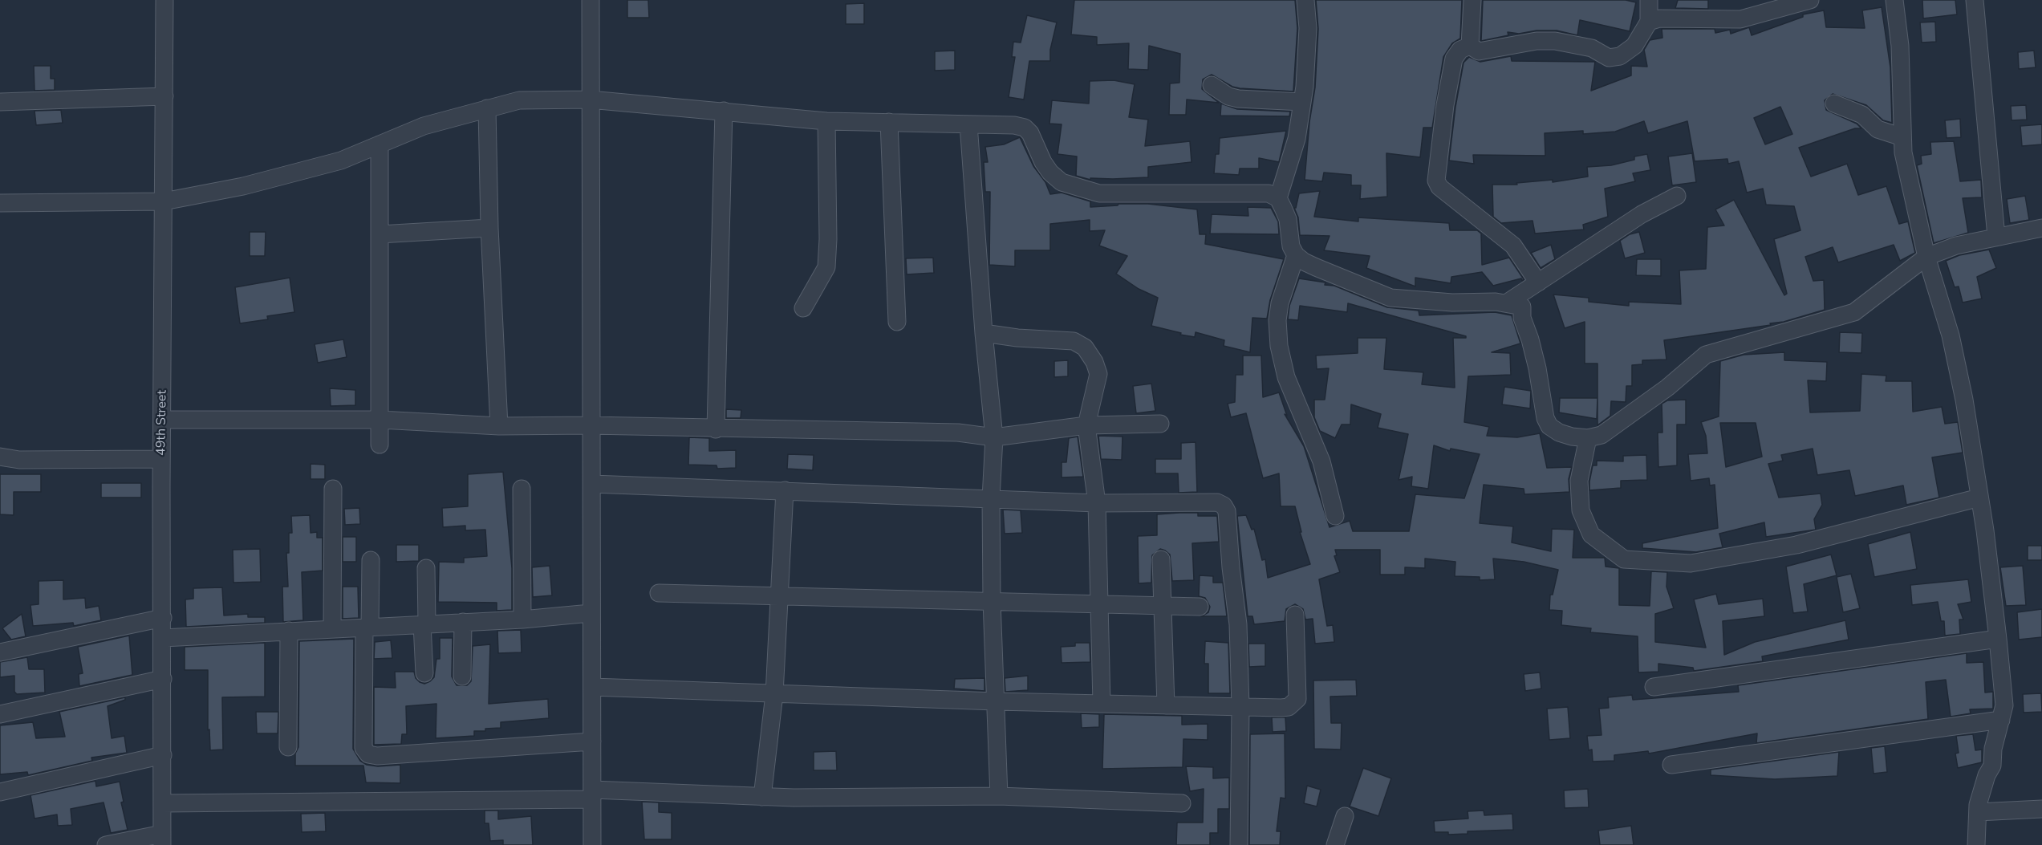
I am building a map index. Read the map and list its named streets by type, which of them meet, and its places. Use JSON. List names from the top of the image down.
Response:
{
  "streets": {
    "street": ["49th Street"]
  }
}
